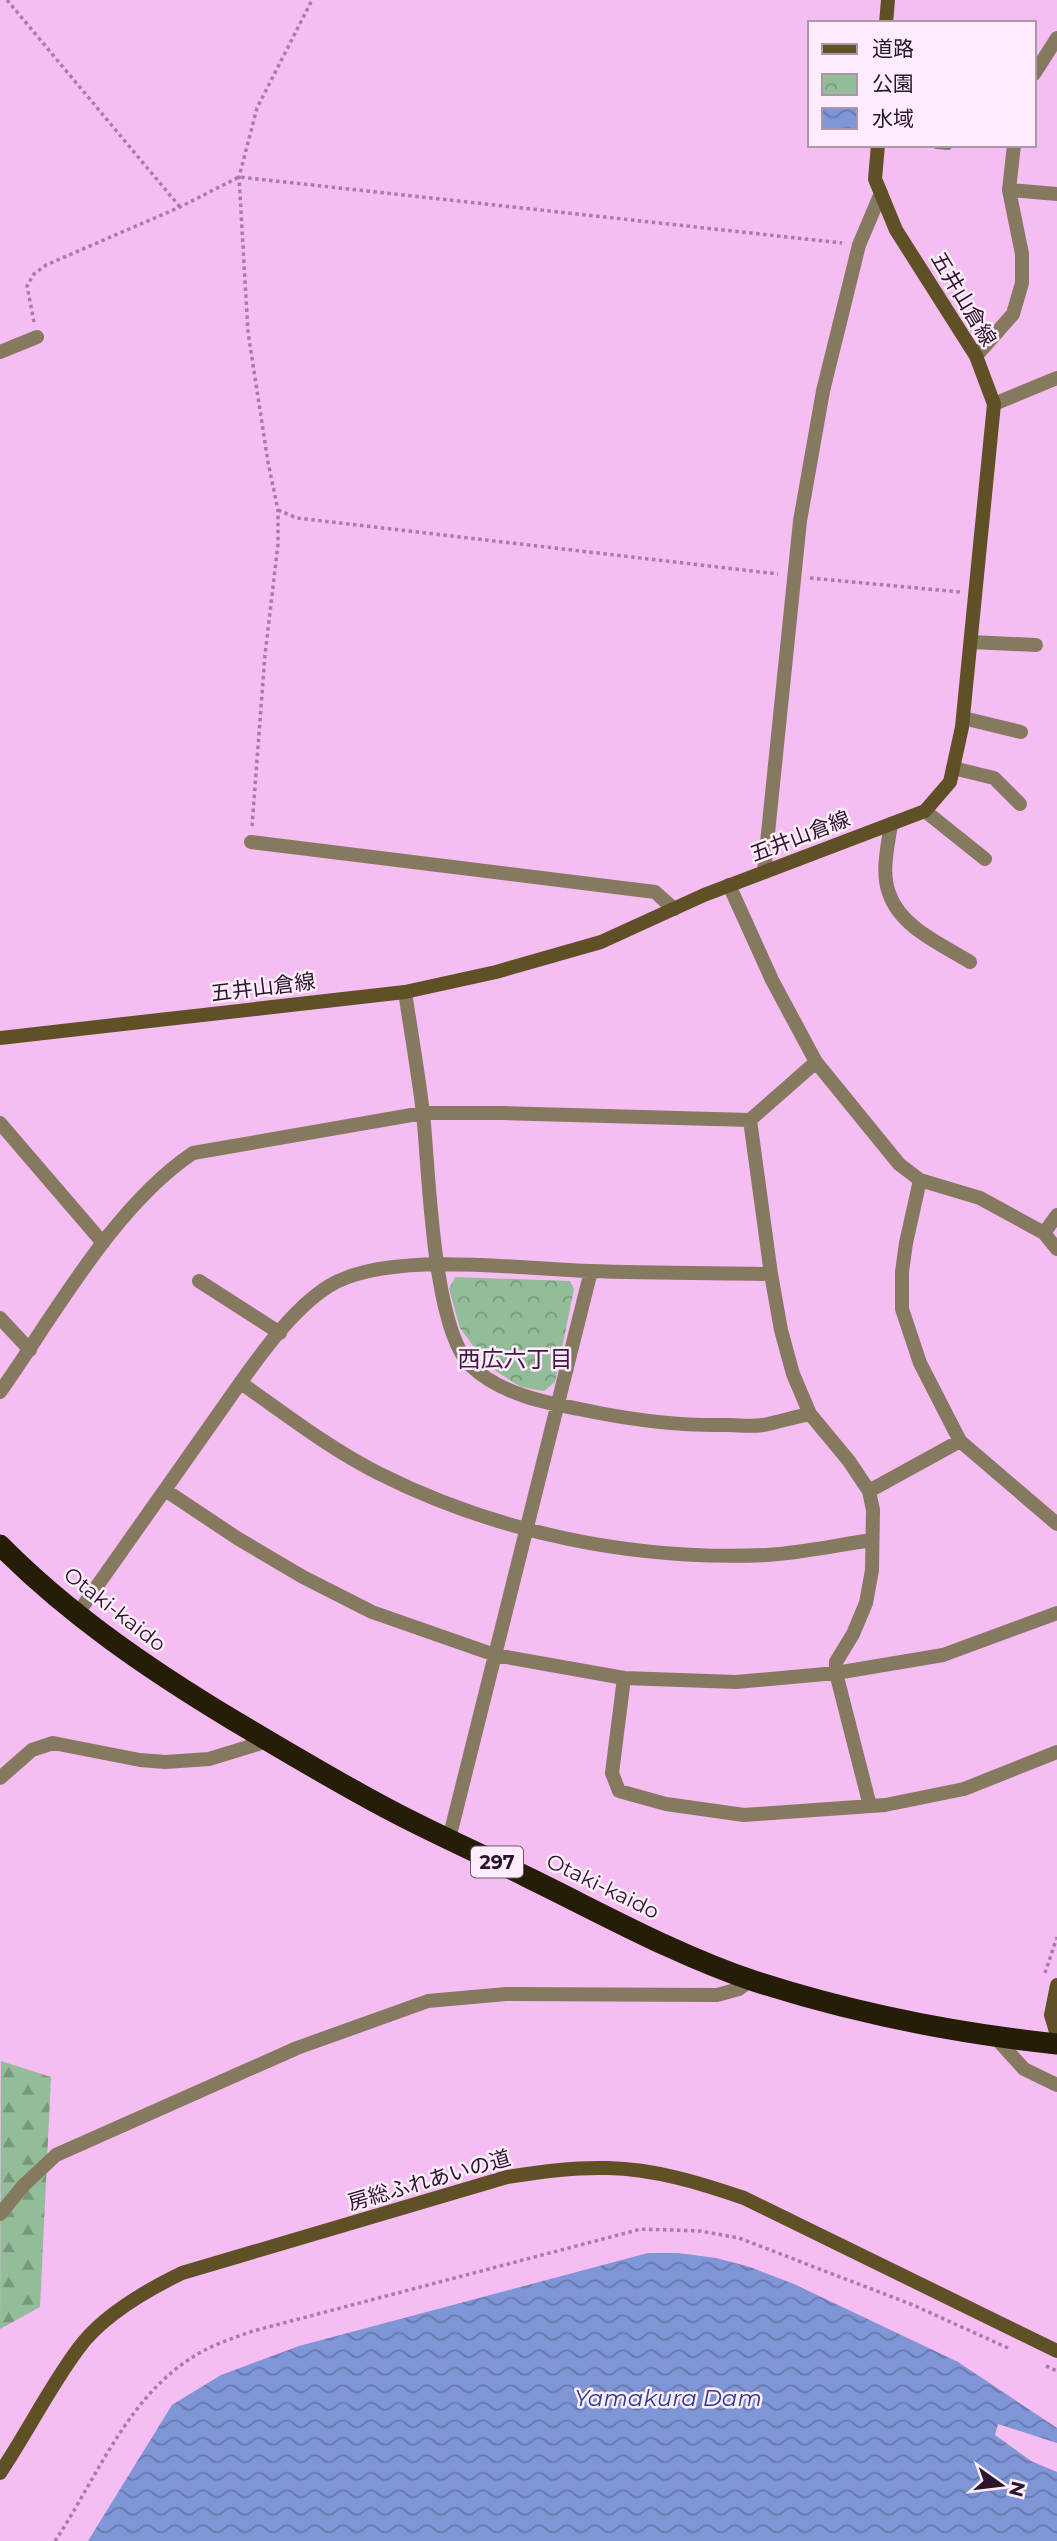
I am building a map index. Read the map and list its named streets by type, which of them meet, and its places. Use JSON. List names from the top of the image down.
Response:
{
  "streets": {
    "highway": ["Otaki-kaido", "297"],
    "main road": ["五井山倉線", "房総ふれあいの道"]
  },
  "districts": ["西広六丁目"],
  "water": ["Yamakura Dam"],
  "legend": ["道路", "公園", "水域"],
  "north": "right"
}
